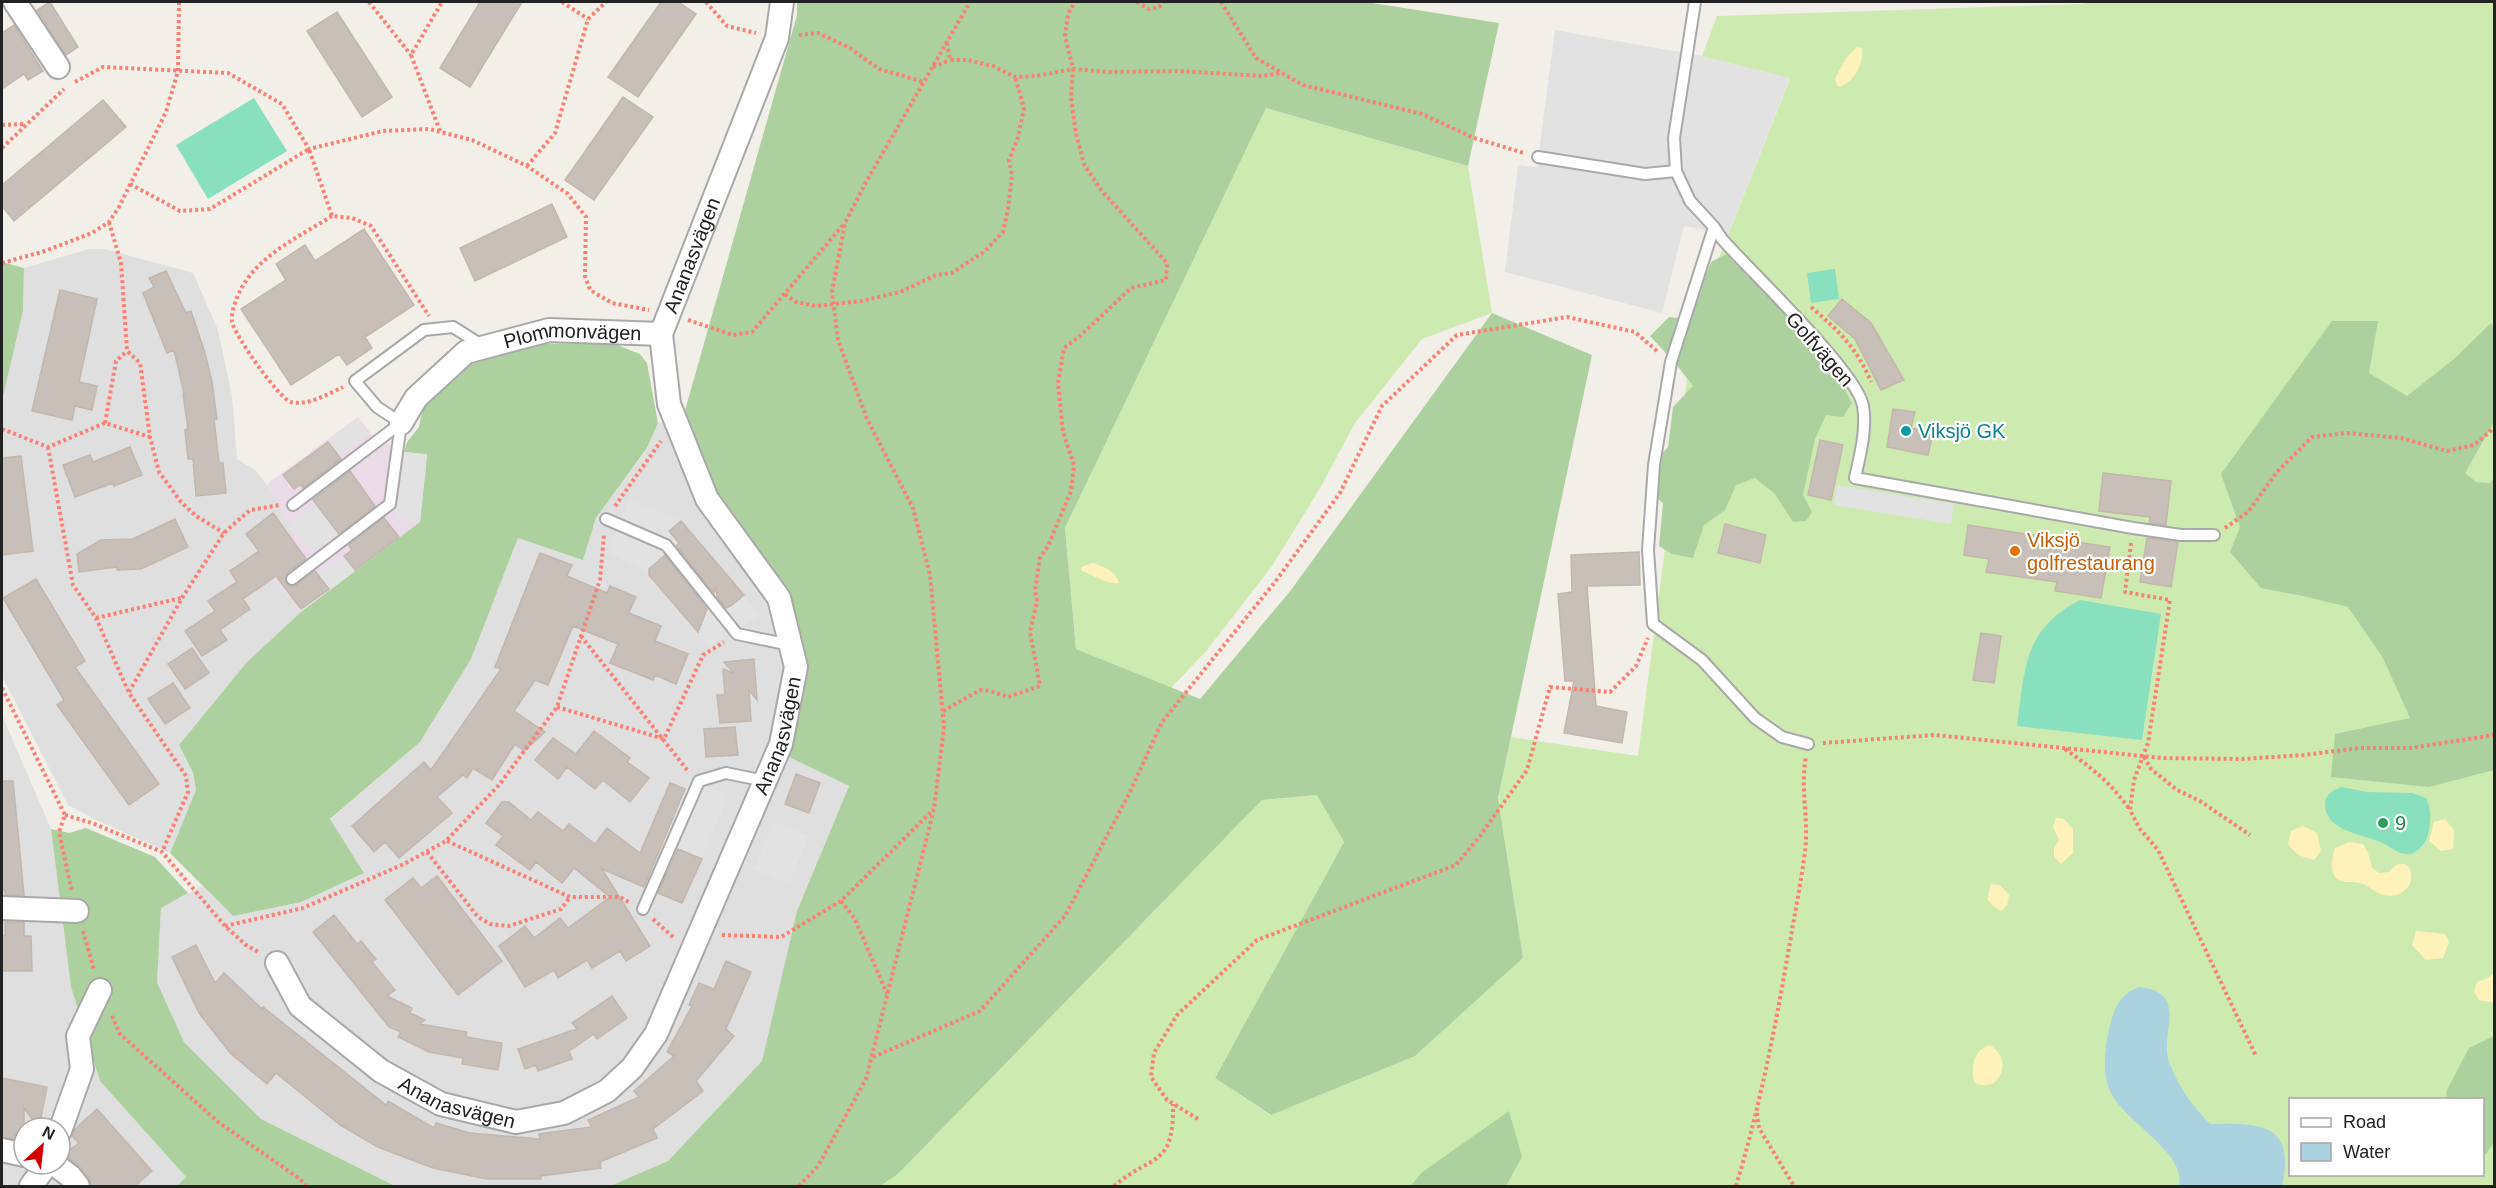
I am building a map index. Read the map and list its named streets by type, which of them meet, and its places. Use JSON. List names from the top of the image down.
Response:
{
  "streets": {
    "street": ["Ananasvägen", "Plommonvägen"],
    "lane": ["Golfvägen"]
  },
  "crossings": [
    ["Ananasvägen", "Plommonvägen"]
  ],
  "places": ["Viksjö GK", "Viksjö golfrestaurang", "9"],
  "legend": ["Road", "Water"],
  "north": "top right"
}
